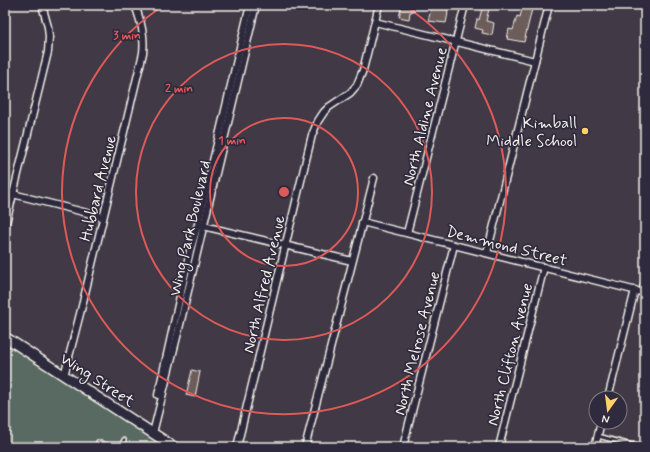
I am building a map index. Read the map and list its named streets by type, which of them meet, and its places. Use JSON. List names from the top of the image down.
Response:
{
  "streets": {
    "street": [
      "North Aldine Avenue",
      "Hubbard Avenue",
      "Wing Park Boulevard",
      "Demmond Street",
      "North Alfred Avenue",
      "North Melrose Avenue",
      "North Clifton Avenue",
      "Wing Street"
    ]
  },
  "crossings": [
    ["North Aldine Avenue", "Demmond Street"],
    ["Hubbard Avenue", "Wing Street"],
    ["Wing Park Boulevard", "Wing Street"],
    ["Demmond Street", "North Melrose Avenue"],
    ["Demmond Street", "North Clifton Avenue"]
  ],
  "places": ["Kimball Middle School"],
  "north": "bottom",
  "rings": ["3 min", "2 min", "1 min"]
}
